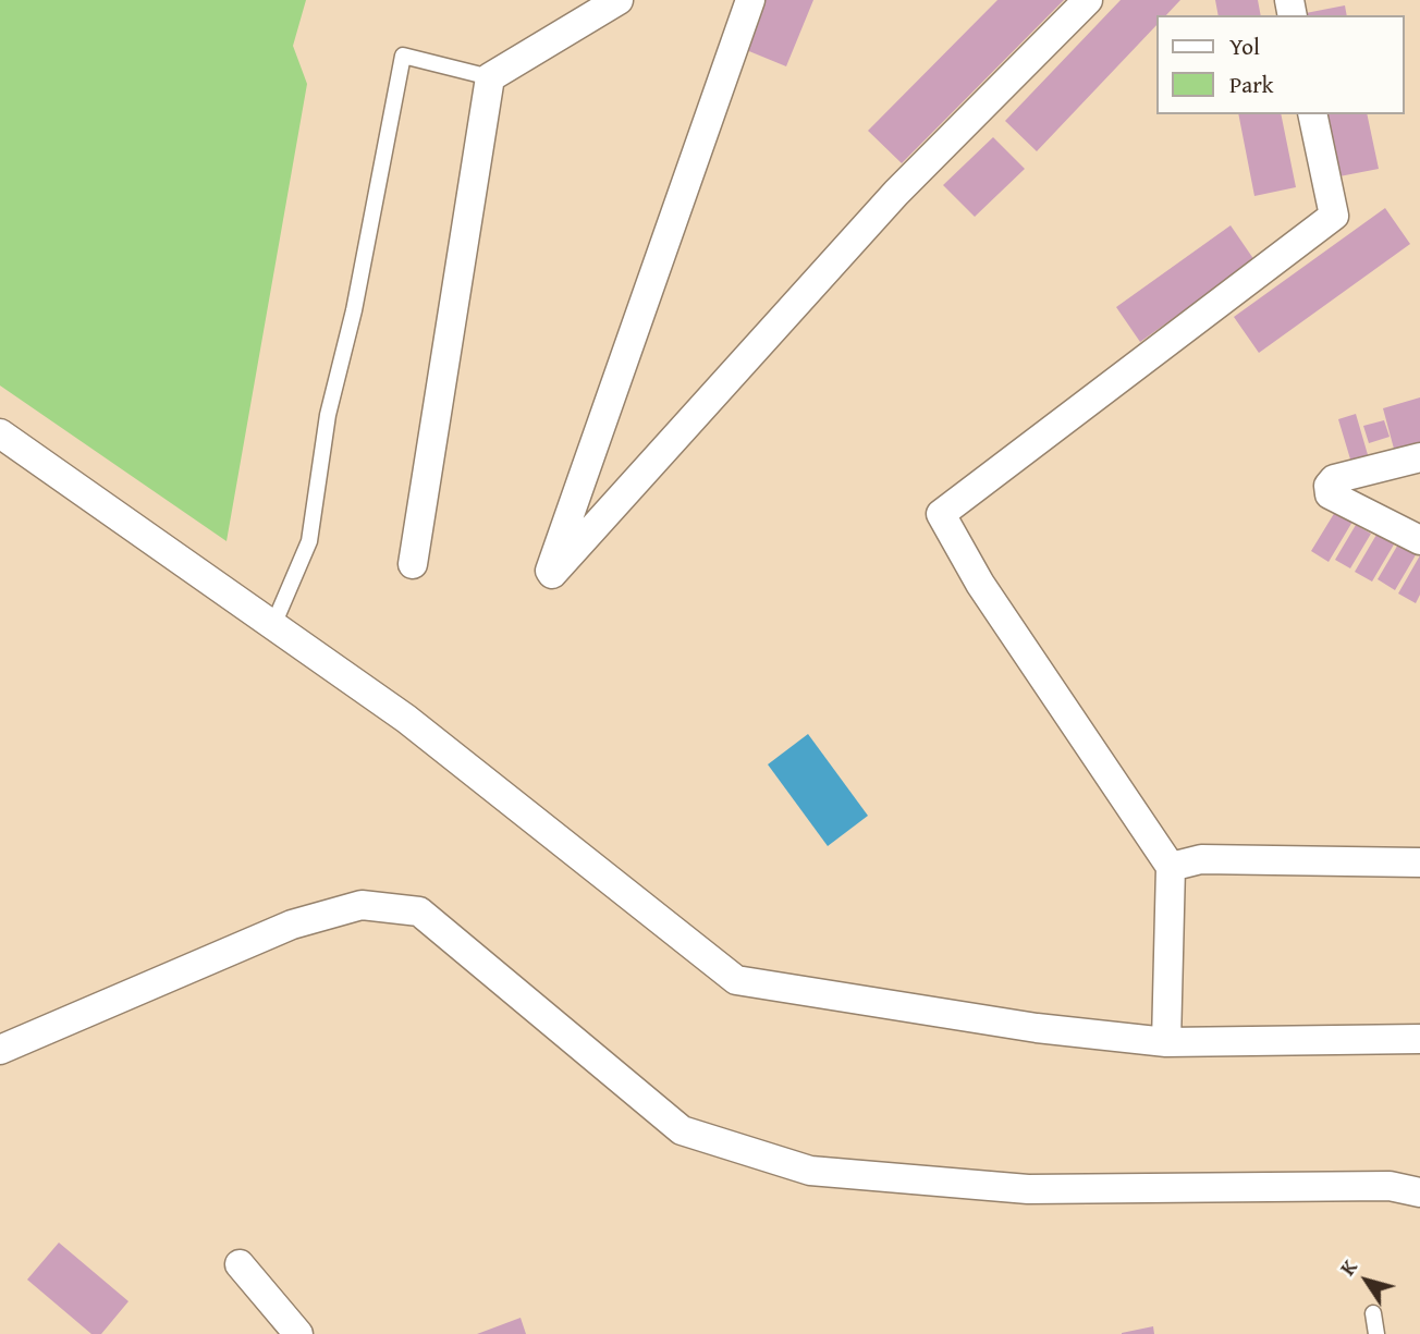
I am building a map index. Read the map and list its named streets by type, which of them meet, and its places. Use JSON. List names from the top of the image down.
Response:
{
  "legend": ["Yol", "Park"],
  "north": "top left"
}
